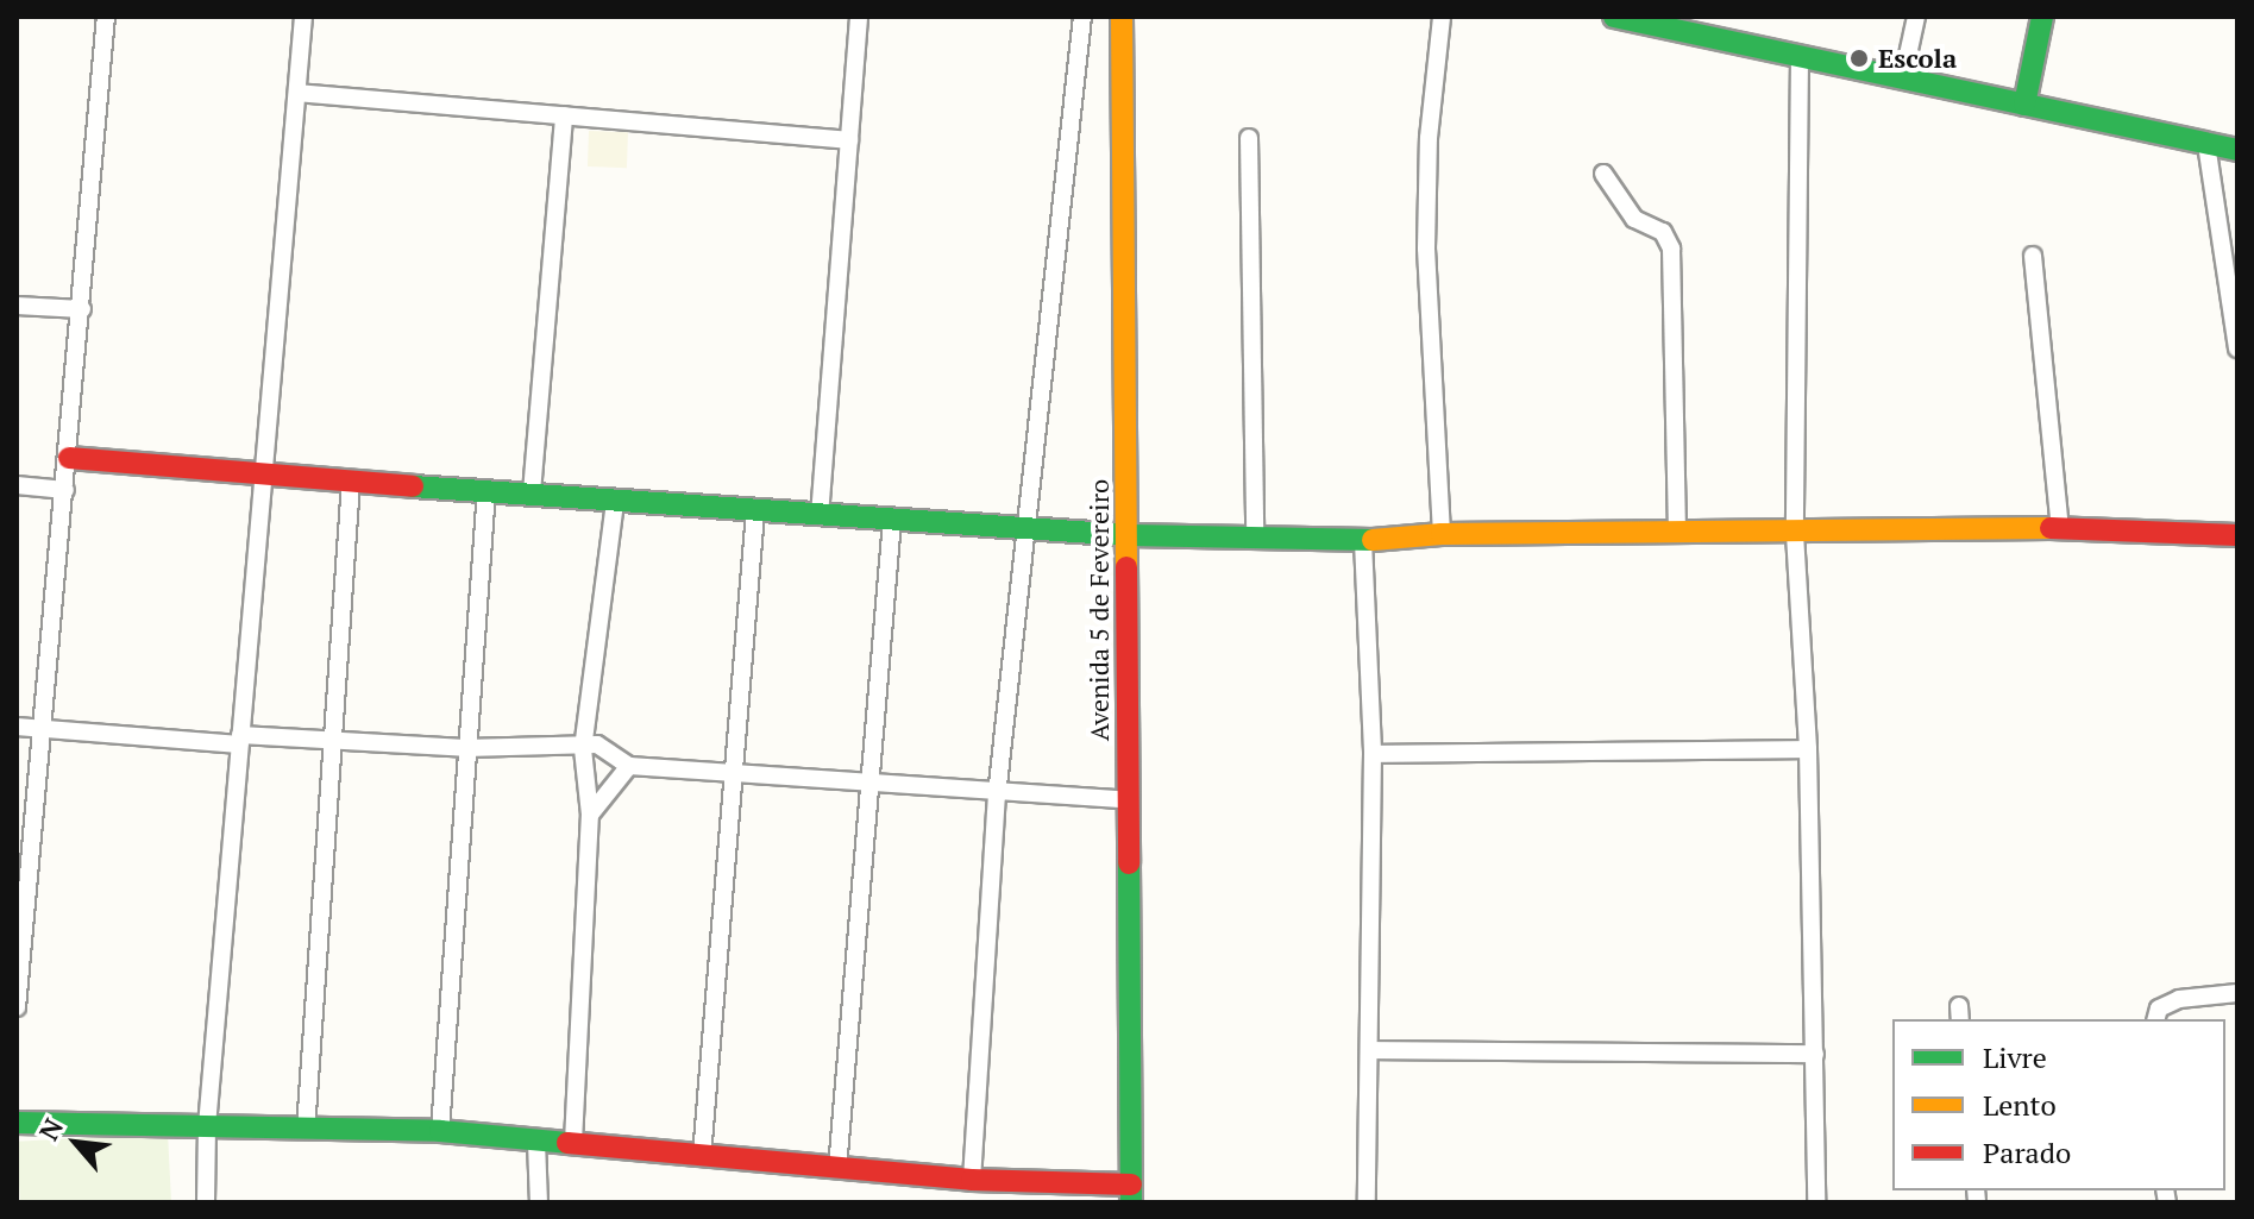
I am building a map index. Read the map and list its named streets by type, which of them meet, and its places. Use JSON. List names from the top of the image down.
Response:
{
  "streets": {
    "street": ["Avenida 5 de Fevereiro"]
  },
  "places": ["Escola"],
  "legend": ["Livre", "Lento", "Parado"],
  "north": "top left"
}
